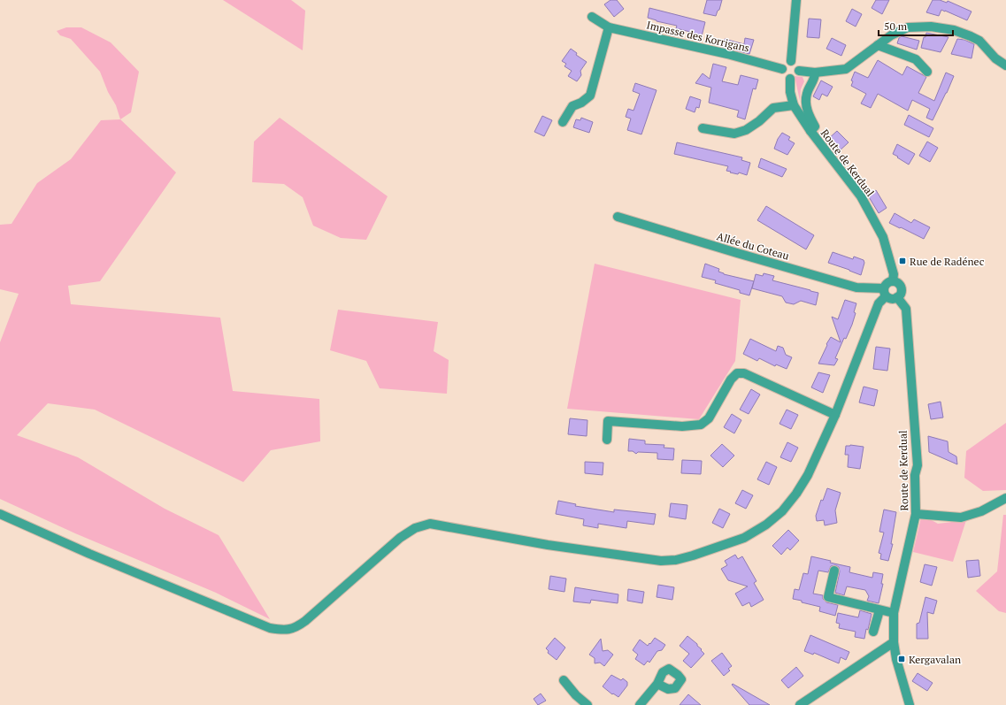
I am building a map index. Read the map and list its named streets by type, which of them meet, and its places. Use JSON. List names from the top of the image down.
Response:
{
  "streets": {
    "street": ["Impasse des Korrigans", "Route de Kerdual", "Allée du Coteau"]
  },
  "crossings": [
    ["Impasse des Korrigans", "Route de Kerdual"],
    ["Route de Kerdual", "Allée du Coteau"]
  ],
  "places": {
    "transit": ["Rue de Radénec", "Kergavalan"]
  },
  "scale_bar": "50 m"
}
